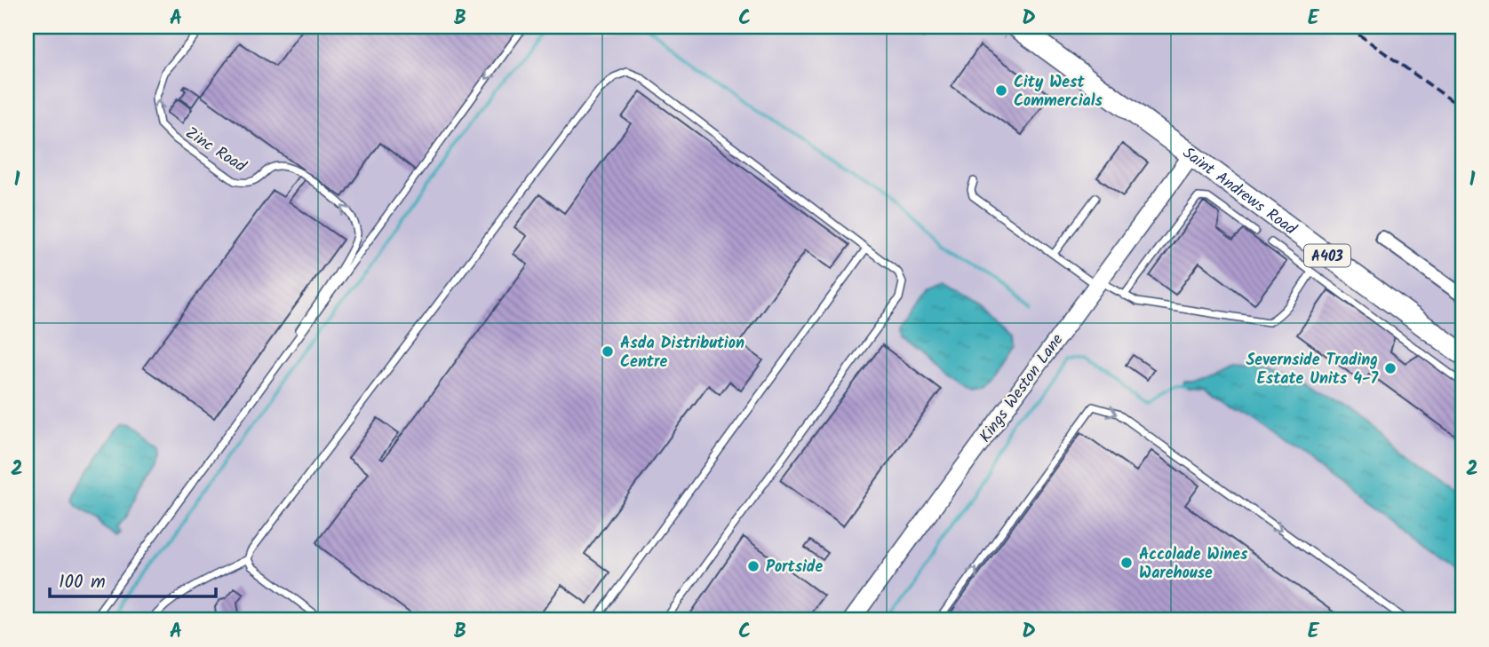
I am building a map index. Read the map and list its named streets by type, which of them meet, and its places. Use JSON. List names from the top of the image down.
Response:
{
  "streets": {
    "highway": ["Saint Andrews Road", "A403"],
    "street": ["Kings Weston Lane"],
    "lane": ["Zinc Road"]
  },
  "crossings": [
    ["Saint Andrews Road", "Kings Weston Lane"]
  ],
  "places": [
    "City West Commercials",
    "Asda Distribution Centre",
    "Severnside Trading Estate Units 4-7",
    "Accolade Wines Warehouse",
    "Portside"
  ],
  "scale_bar": "100 m",
  "grid": {
    "columns": [
      "A",
      "B",
      "C",
      "D",
      "E"
    ],
    "rows": ["1", "2"]
  }
}
